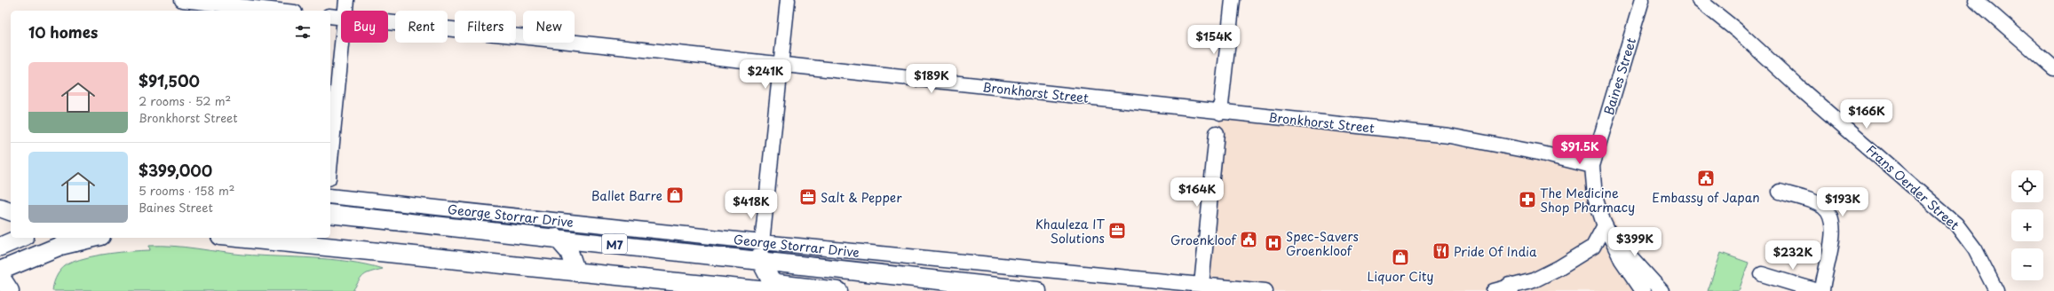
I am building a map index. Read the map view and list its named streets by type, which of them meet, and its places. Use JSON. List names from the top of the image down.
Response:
{
  "streets": {
    "main road": ["George Storrar Drive", "M7"],
    "street": ["Baines Street", "Bronkhorst Street", "Frans Oerder Street"]
  },
  "crossings": [
    ["Baines Street", "Bronkhorst Street"]
  ],
  "places": {
    "public building": ["Embassy of Japan", "Groenkloof"],
    "shop": ["Ballet Barre", "Liquor City"],
    "office": ["Salt & Pepper", "Khauleza IT Solutions"],
    "pharmacy": ["The Medicine Shop Pharmacy"],
    "hospital": ["Spec-Savers Groenkloof"],
    "restaurant": ["Pride Of India"]
  },
  "page": {
    "chip": [
      "Buy",
      "Rent",
      "Filters",
      "New"
    ],
    "heading": "10 homes",
    "price": [
      "$154K",
      "$241K",
      "$189K",
      "$166K",
      "$91.5K",
      "$164K",
      "$193K",
      "$418K",
      "$399K",
      "$232K"
    ],
    "list": [
      {
        "name": "$91,500",
        "note": "2 rooms · 52 m² · Bronkhorst Street"
      },
      {
        "name": "$399,000",
        "note": "5 rooms · 158 m² · Baines Street"
      }
    ],
    "map_buttons": ["+", "−"]
  }
}
